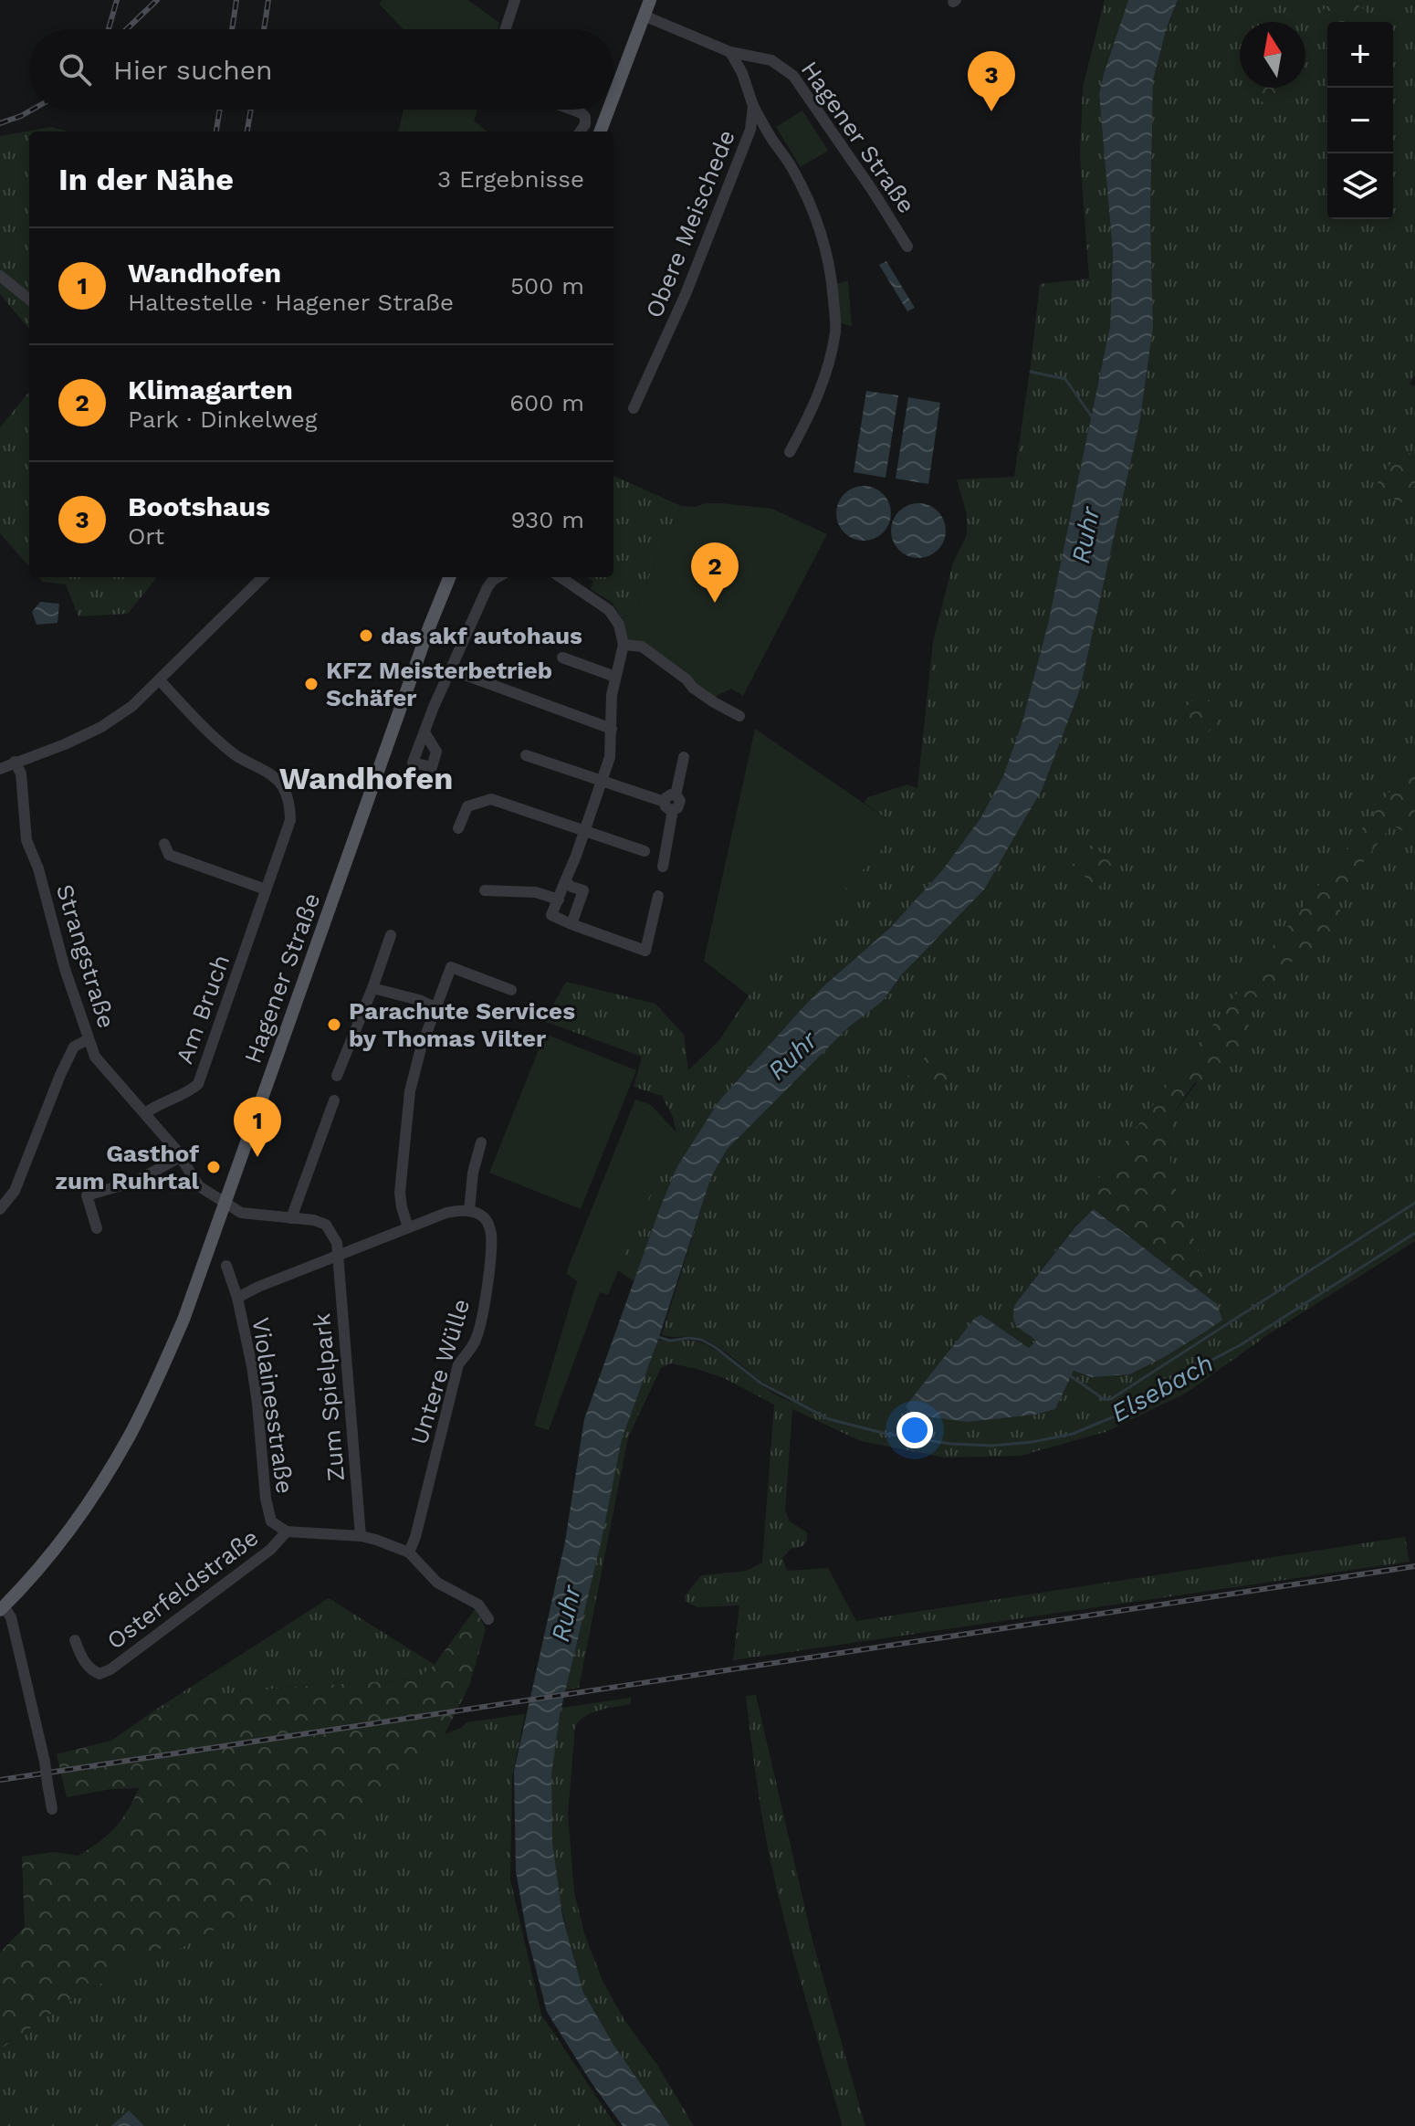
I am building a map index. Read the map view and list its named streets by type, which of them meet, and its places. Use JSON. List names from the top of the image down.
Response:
{
  "streets": {
    "main road": ["Hagener Straße"],
    "street": [
      "Obere Meischede",
      "Strangstraße",
      "Am Bruch",
      "Untere Wülle",
      "Zum Spielpark",
      "Violainesstraße",
      "Osterfeldstraße"
    ]
  },
  "crossings": [
    ["Hagener Straße", "Obere Meischede"],
    ["Hagener Straße", "Strangstraße"],
    ["Strangstraße", "Am Bruch"],
    ["Violainesstraße", "Osterfeldstraße"]
  ],
  "districts": ["Wandhofen"],
  "water": ["Ruhr", "Elsebach"],
  "places": [
    "das akf autohaus",
    "KFZ Meisterbetrieb Schäfer",
    "Parachute Services by Thomas Vilter",
    "Gasthof zum Ruhrtal"
  ],
  "north": "top",
  "page": {
    "map_buttons": ["+", "−"],
    "search": "Hier suchen",
    "pins": ["3", "2", "1"],
    "heading": ["In der Nähe", "3 Ergebnisse"],
    "list": [
      {
        "mark": "1",
        "name": "Wandhofen",
        "note": "Haltestelle · Hagener Straße",
        "value": "500 m"
      },
      {
        "mark": "2",
        "name": "Klimagarten",
        "note": "Park · Dinkelweg",
        "value": "600 m"
      },
      {
        "mark": "3",
        "name": "Bootshaus",
        "note": "Ort",
        "value": "930 m"
      }
    ]
  }
}
